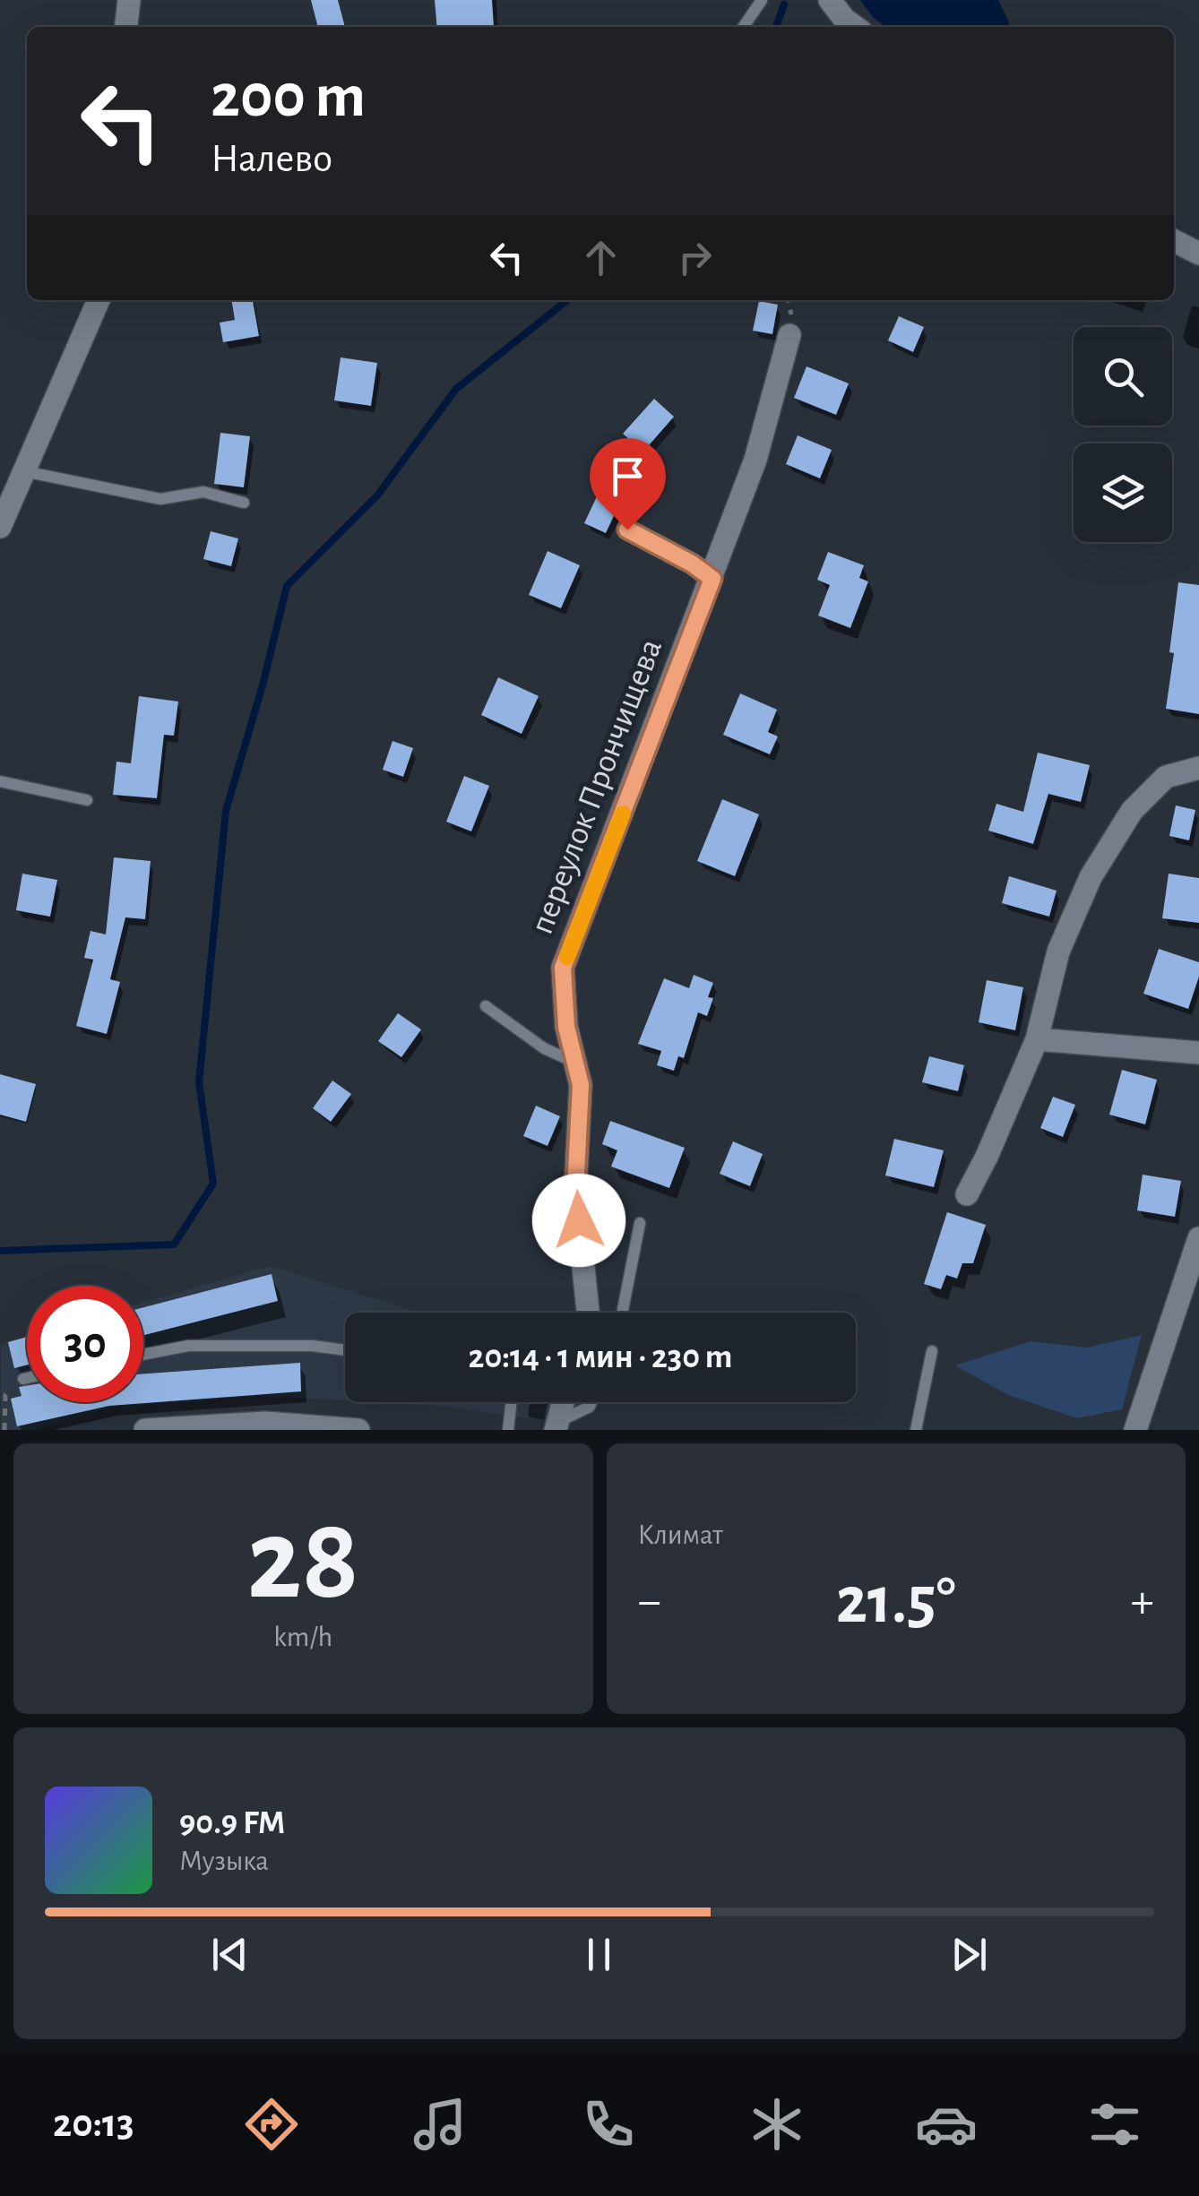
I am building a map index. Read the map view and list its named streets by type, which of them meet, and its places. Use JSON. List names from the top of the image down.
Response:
{
  "streets": {
    "street": ["переулок Прончищева"]
  },
  "page": {
    "turn": ["200 m", "Налево"],
    "limit": "30",
    "trip": "20:14 · 1 мин · 230 m",
    "tile": [
      ["28", "km/h"],
      "Климат"
    ],
    "heat": ["−", "21.5°", "+"],
    "song": ["90.9 FM", "Музыка"],
    "tabs": "20:13"
  }
}
